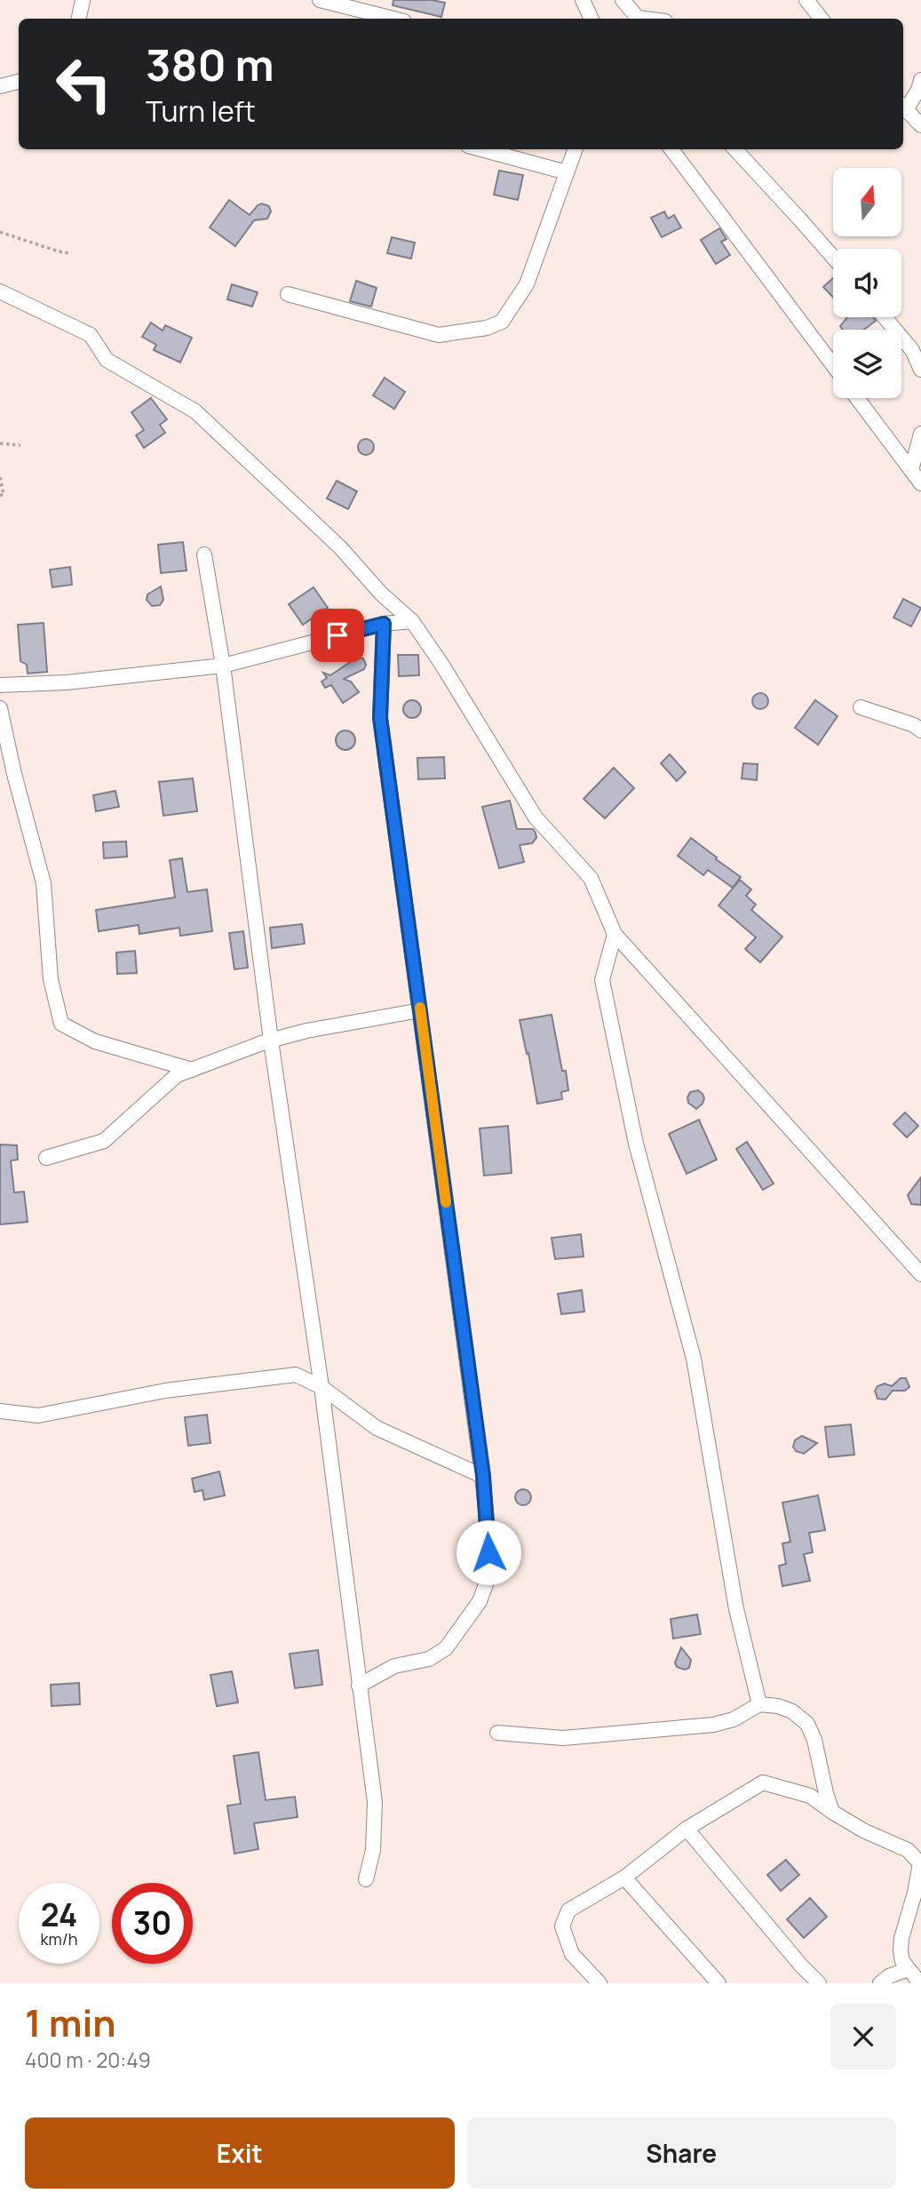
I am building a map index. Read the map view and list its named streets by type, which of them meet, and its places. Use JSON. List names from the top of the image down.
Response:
{
  "north": "top",
  "page": {
    "turn": ["380 m", "Turn left"],
    "speed": "24 km/h",
    "limit": "30",
    "heading": ["1 min", "400 m · 20:49"],
    "buttons": ["Exit", "Share"]
  }
}
